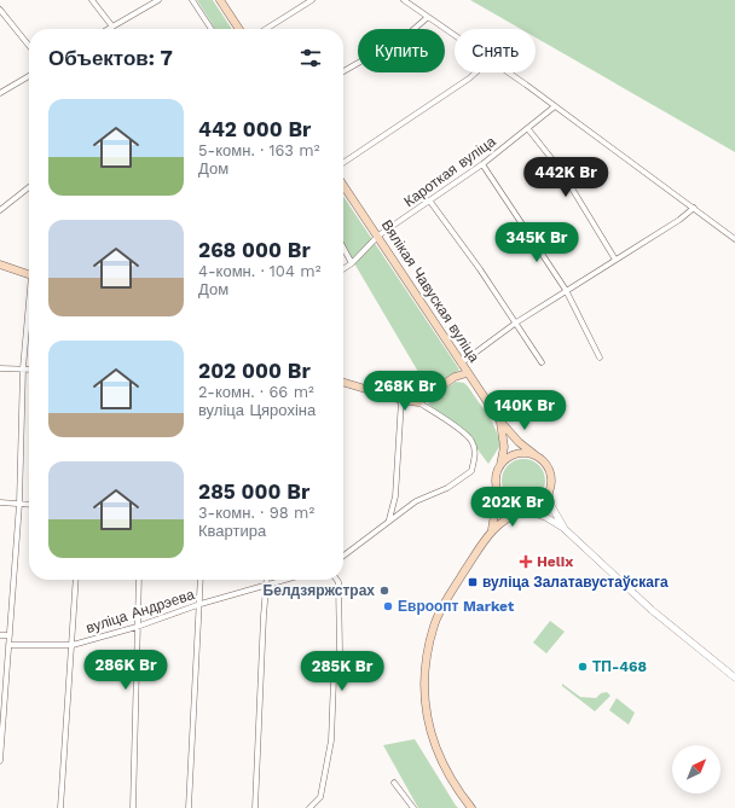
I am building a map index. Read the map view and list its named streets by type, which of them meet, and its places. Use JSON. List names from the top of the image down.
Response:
{
  "streets": {
    "main road": ["Вялікая Чавуская вуліца"],
    "street": ["Кароткая вуліца", "вуліца Андрэева"]
  },
  "crossings": [
    ["Кароткая вуліца", "Вялікая Чавуская вуліца"]
  ],
  "places": {
    "health": ["Helix"],
    "transit": ["вуліца Залатавустаўскага"],
    "other": ["Белдзяржстрах", "Евроопт Market", "ТП-468"]
  },
  "north": "top right",
  "page": {
    "chip": ["Купить", "Снять"],
    "heading": "Объектов: 7",
    "list": [
      {
        "name": "442 000 Br",
        "note": "5-комн. · 163 m² · Дом"
      },
      {
        "name": "268 000 Br",
        "note": "4-комн. · 104 m² · Дом"
      },
      {
        "name": "202 000 Br",
        "note": "2-комн. · 66 m² · вуліца Цярохіна"
      },
      {
        "name": "285 000 Br",
        "note": "3-комн. · 98 m² · Квартира"
      }
    ],
    "price": [
      "442K Br",
      "345K Br",
      "268K Br",
      "140K Br",
      "202K Br",
      "286K Br",
      "285K Br"
    ]
  }
}
